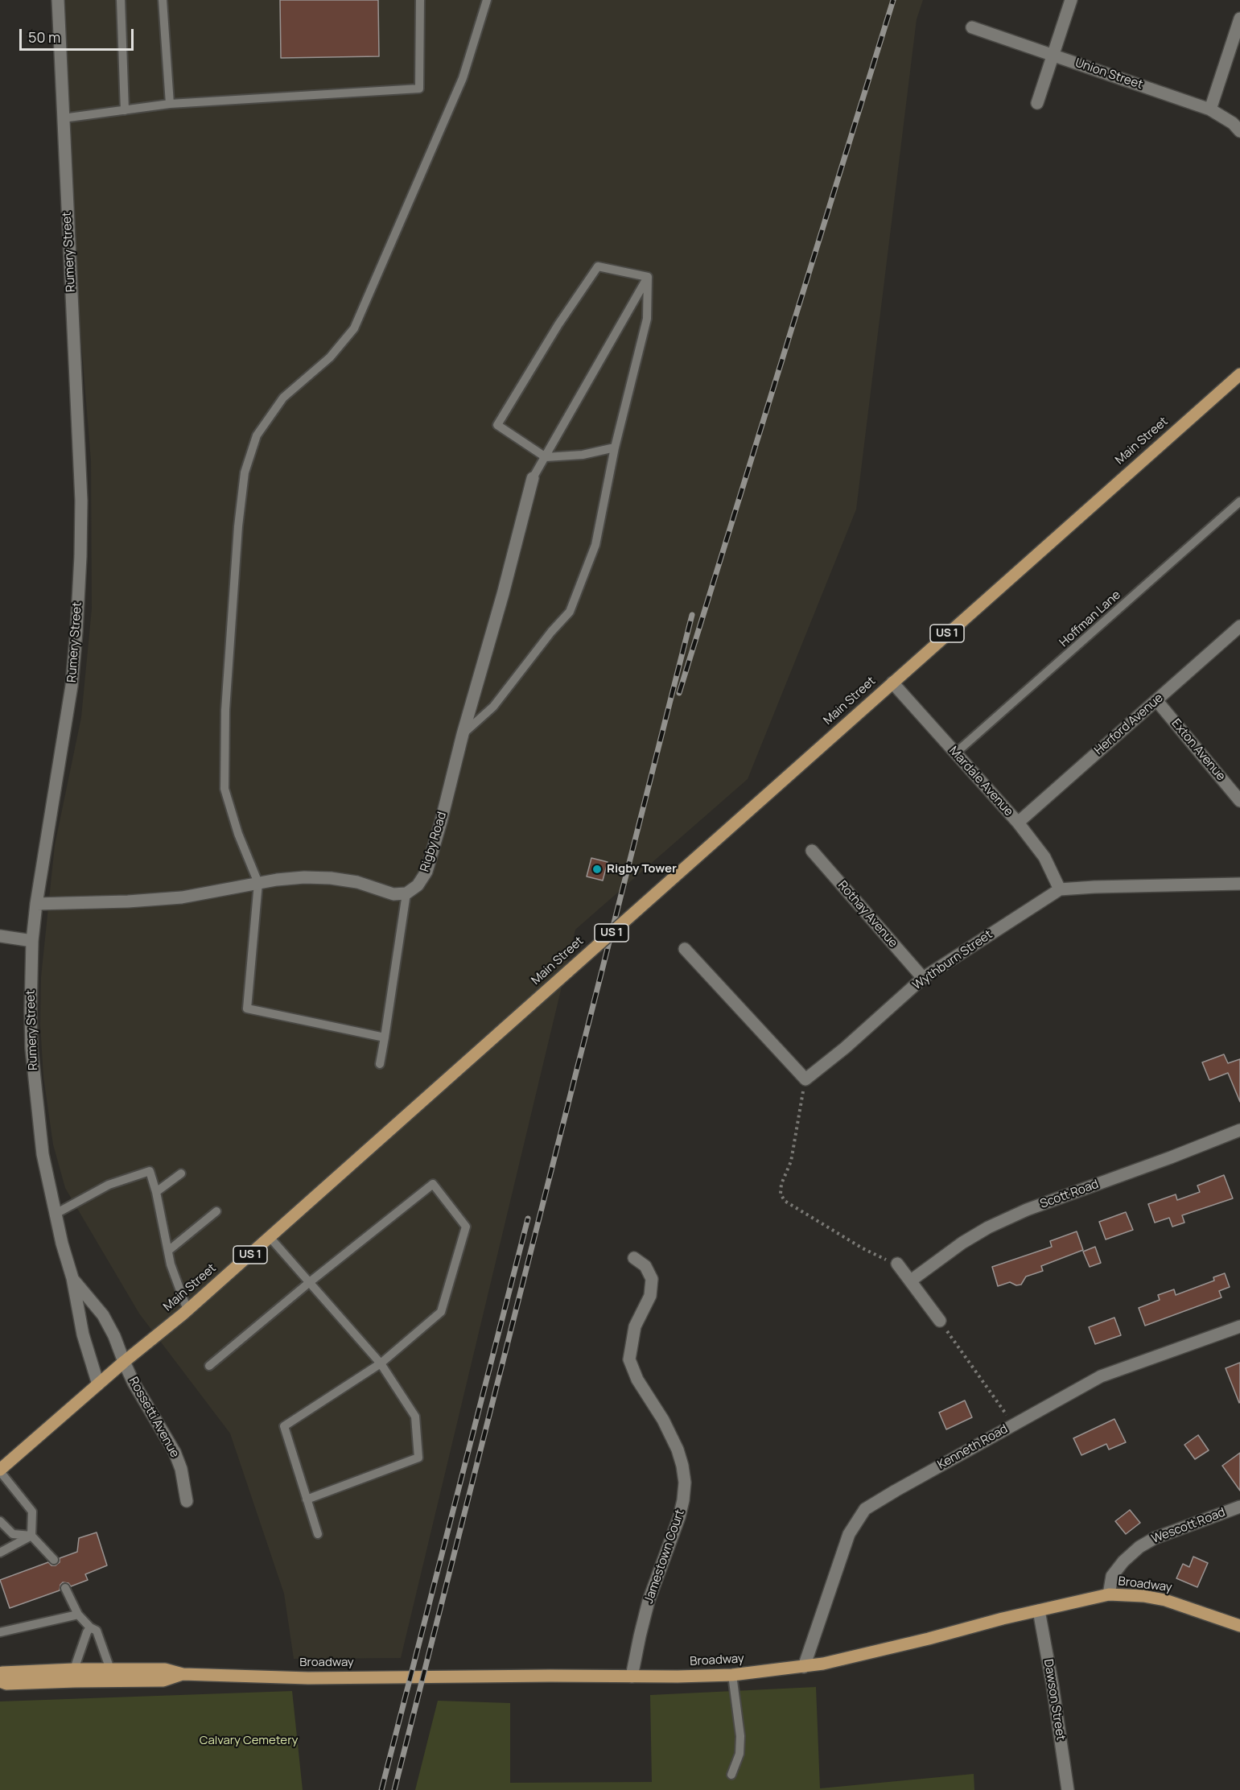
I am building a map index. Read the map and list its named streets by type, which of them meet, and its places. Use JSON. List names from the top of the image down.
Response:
{
  "streets": {
    "main road": ["Main Street", "US 1", "Broadway"],
    "street": [
      "Union Street",
      "Rumery Street",
      "Herford Avenue",
      "Exton Avenue",
      "Mardale Avenue",
      "Rigby Road",
      "Rothay Avenue",
      "Wythburn Street",
      "Scott Road",
      "Rossetti Avenue",
      "Kenneth Road",
      "Wescott Road",
      "Jamestown Court",
      "Dawson Street"
    ],
    "lane": ["Hoffman Lane"]
  },
  "crossings": [
    ["Rumery Street", "Main Street"],
    ["Rumery Street", "Rossetti Avenue"],
    ["Main Street", "Mardale Avenue"],
    ["Main Street", "Rossetti Avenue"],
    ["Hoffman Lane", "Mardale Avenue"],
    ["Herford Avenue", "Exton Avenue"],
    ["Herford Avenue", "Mardale Avenue"],
    ["Mardale Avenue", "Wythburn Street"],
    ["Rothay Avenue", "Wythburn Street"],
    ["Kenneth Road", "Broadway"],
    ["Wescott Road", "Broadway"],
    ["Jamestown Court", "Broadway"],
    ["Broadway", "Dawson Street"]
  ],
  "parks": ["Calvary Cemetery"],
  "places": ["Rigby Tower"],
  "scale_bar": "50 m"
}
